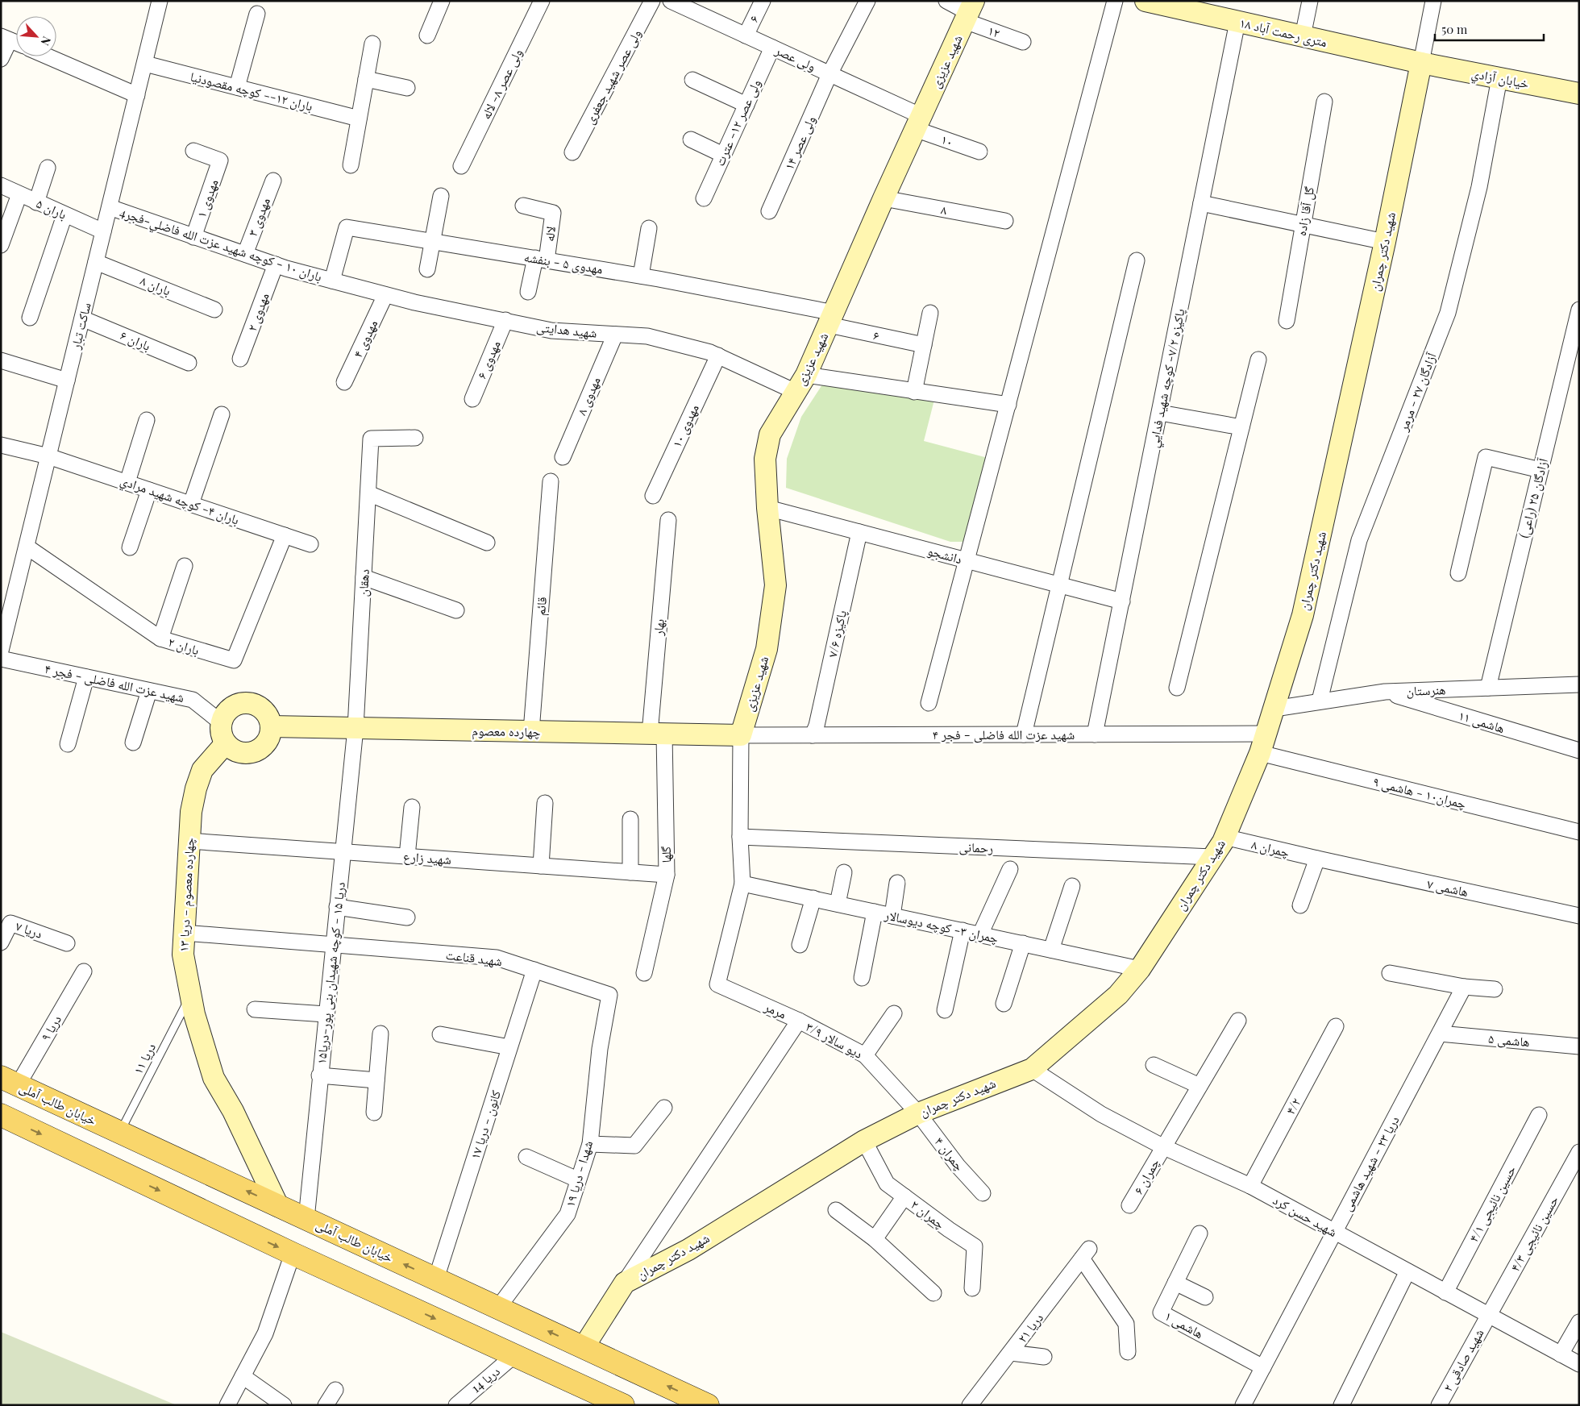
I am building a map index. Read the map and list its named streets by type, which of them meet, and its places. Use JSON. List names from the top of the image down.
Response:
{
  "streets": {
    "main road": ["خیابان طالب آملی"],
    "street": [
      "۶",
      "۱۲",
      "۱۸ متری رحمت آباد",
      "ولی عصر",
      "شهید عزیزی",
      "ولی عصر شهید جعفری",
      "خيابان آزادي",
      "ولی عصر ۸- لاله",
      "باران ۱۲-- كوچه مقصودنيا",
      "ولی عصر ۱۲- عترت",
      "۱۰",
      "ولی عصر ۱۴",
      "مهدوی ۱",
      "باران ۵",
      "۸",
      "گل آقا زاده",
      "مهدوی ۳",
      "لاله",
      "باران ۱۰ - كوچه شهيد عزت الله فاضلي-فجر4",
      "شهید دکتر چمران",
      "مهدوی ۵ - بنفشه",
      "باران ۸",
      "مهدوی ۲",
      "ساکت تبار",
      "شهید هدایتی",
      "مهدوی ۴",
      "باران ۶",
      "مهدوی ۶",
      "پاکیزه ۷/۲- كوچه شهيد فدايي",
      "آزادگان ۲۷ - مرمر",
      "مهدوی ۸",
      "مهدوی ۱۰",
      "آزادگان ۲۵ (راعی)",
      "باران ۴- كوچه شهيد مرادي",
      "دانشجو",
      "دهقان",
      "قائم",
      "بهار",
      "پاکیزه ۷/۶",
      "باران ۲",
      "شهید عزت الله فاضلی - فجر ۴",
      "هنرستان",
      "هاشمی ۱۱",
      "چهارده معصوم",
      "چمران۱۰ - هاشمی ۹",
      "رحمانی",
      "چمران ۸",
      "گلها",
      "شهید زارع",
      "هاشمی ۷",
      "چهارده معصوم - دریا ۱۳",
      "چمران ۳- كوچه ديوسالار",
      "دریا ۷",
      "شهید قناعت",
      "دریا ۱۵ - كوچه شهيدان بنی پور-دريا۱۵",
      "مرمر",
      "دریا ۹",
      "دیو سالار ۳/۹",
      "هاشمی ۵",
      "۴/۲",
      "کانون - دریا ۱۷",
      "چمران ۴",
      "دریا ۲۳ - شهید هاشمی",
      "شهدا - دریا ۱۹",
      "چمران ۶",
      "حسین نائیجی ۴/۱",
      "چمران ۲",
      "شهید حسن کرد",
      "حسین نائیجی ۴/۳",
      "هاشمی ۱",
      "دریا ۲۱",
      "شهید صادقی ۲",
      "دریا 14"
    ],
    "lane": ["دریا ۱۱"]
  },
  "crossings": [
    ["۶", "ولی عصر"],
    ["۶", "شهید عزیزی"],
    ["۶", "مهدوی ۵ - بنفشه"],
    ["۱۲", "شهید عزیزی"],
    ["۱۸ متری رحمت آباد", "خيابان آزادي"],
    ["۱۸ متری رحمت آباد", "شهید دکتر چمران"],
    ["۱۸ متری رحمت آباد", "پاکیزه ۷/۲- كوچه شهيد فدايي"],
    ["ولی عصر", "شهید عزیزی"],
    ["ولی عصر", "ولی عصر ۱۲- عترت"],
    ["ولی عصر", "۱۰"],
    ["ولی عصر", "ولی عصر ۱۴"],
    ["شهید عزیزی", "۱۰"],
    ["شهید عزیزی", "۸"],
    ["شهید عزیزی", "مهدوی ۵ - بنفشه"],
    ["شهید عزیزی", "شهید هدایتی"],
    ["شهید عزیزی", "دانشجو"],
    ["شهید عزیزی", "شهید عزت الله فاضلی - فجر ۴"],
    ["شهید عزیزی", "چهارده معصوم"],
    ["شهید عزیزی", "مرمر"],
    ["خيابان آزادي", "شهید دکتر چمران"],
    ["خيابان آزادي", "آزادگان ۲۷ - مرمر"],
    ["باران ۱۲-- كوچه مقصودنيا", "ساکت تبار"],
    ["مهدوی ۱", "باران ۱۰ - كوچه شهيد عزت الله فاضلي-فجر4"],
    ["باران ۵", "ساکت تبار"],
    ["مهدوی ۳", "باران ۱۰ - كوچه شهيد عزت الله فاضلي-فجر4"],
    ["لاله", "مهدوی ۵ - بنفشه"],
    ["باران ۱۰ - كوچه شهيد عزت الله فاضلي-فجر4", "مهدوی ۵ - بنفشه"],
    ["باران ۱۰ - كوچه شهيد عزت الله فاضلي-فجر4", "مهدوی ۲"],
    ["باران ۱۰ - كوچه شهيد عزت الله فاضلي-فجر4", "ساکت تبار"],
    ["باران ۱۰ - كوچه شهيد عزت الله فاضلي-فجر4", "شهید هدایتی"],
    ["شهید دکتر چمران", "شهید عزت الله فاضلی - فجر ۴"],
    ["شهید دکتر چمران", "هنرستان"],
    ["شهید دکتر چمران", "چمران۱۰ - هاشمی ۹"],
    ["شهید دکتر چمران", "رحمانی"],
    ["شهید دکتر چمران", "چمران ۸"],
    ["شهید دکتر چمران", "چمران ۳- كوچه ديوسالار"],
    ["شهید دکتر چمران", "مرمر"],
    ["شهید دکتر چمران", "دیو سالار ۳/۹"],
    ["شهید دکتر چمران", "خیابان طالب آملی"],
    ["شهید دکتر چمران", "چمران ۴"],
    ["شهید دکتر چمران", "چمران ۲"],
    ["شهید دکتر چمران", "شهید حسن کرد"],
    ["مهدوی ۵ - بنفشه", "شهید هدایتی"],
    ["باران ۸", "ساکت تبار"],
    ["ساکت تبار", "باران ۶"],
    ["ساکت تبار", "باران ۴- كوچه شهيد مرادي"],
    ["ساکت تبار", "باران ۲"],
    ["شهید هدایتی", "مهدوی ۴"],
    ["شهید هدایتی", "مهدوی ۶"],
    ["شهید هدایتی", "مهدوی ۸"],
    ["شهید هدایتی", "مهدوی ۱۰"],
    ["پاکیزه ۷/۲- كوچه شهيد فدايي", "دانشجو"],
    ["پاکیزه ۷/۲- كوچه شهيد فدايي", "شهید عزت الله فاضلی - فجر ۴"],
    ["آزادگان ۲۷ - مرمر", "هنرستان"],
    ["آزادگان ۲۵ (راعی)", "هنرستان"],
    ["باران ۴- كوچه شهيد مرادي", "باران ۲"],
    ["دانشجو", "پاکیزه ۷/۶"],
    ["دهقان", "چهارده معصوم"],
    ["دهقان", "دریا ۱۵ - كوچه شهيدان بنی پور-دريا۱۵"],
    ["قائم", "چهارده معصوم"],
    ["بهار", "چهارده معصوم"],
    ["بهار", "گلها"],
    ["پاکیزه ۷/۶", "شهید عزت الله فاضلی - فجر ۴"],
    ["شهید عزت الله فاضلی - فجر ۴", "چهارده معصوم"],
    ["شهید عزت الله فاضلی - فجر ۴", "چهارده معصوم - دریا ۱۳"],
    ["شهید عزت الله فاضلی - فجر ۴", "مرمر"],
    ["هنرستان", "هاشمی ۱۱"],
    ["چهارده معصوم", "گلها"],
    ["چهارده معصوم", "چهارده معصوم - دریا ۱۳"],
    ["چهارده معصوم", "دریا ۱۵ - كوچه شهيدان بنی پور-دريا۱۵"],
    ["چهارده معصوم", "مرمر"],
    ["رحمانی", "مرمر"],
    ["چمران ۸", "هاشمی ۷"],
    ["گلها", "شهید زارع"],
    ["شهید زارع", "چهارده معصوم - دریا ۱۳"],
    ["شهید زارع", "دریا ۱۵ - كوچه شهيدان بنی پور-دريا۱۵"],
    ["چهارده معصوم - دریا ۱۳", "شهید قناعت"],
    ["چهارده معصوم - دریا ۱۳", "دریا ۱۱"],
    ["چهارده معصوم - دریا ۱۳", "خیابان طالب آملی"],
    ["چمران ۳- كوچه ديوسالار", "مرمر"],
    ["شهید قناعت", "دریا ۱۵ - كوچه شهيدان بنی پور-دريا۱۵"],
    ["شهید قناعت", "کانون - دریا ۱۷"],
    ["شهید قناعت", "شهدا - دریا ۱۹"],
    ["دریا ۱۵ - كوچه شهيدان بنی پور-دريا۱۵", "خیابان طالب آملی"],
    ["مرمر", "دیو سالار ۳/۹"],
    ["دریا ۹", "خیابان طالب آملی"],
    ["دیو سالار ۳/۹", "چمران ۴"],
    ["هاشمی ۵", "دریا ۲۳ - شهید هاشمی"],
    ["دریا ۱۱", "خیابان طالب آملی"],
    ["خیابان طالب آملی", "کانون - دریا ۱۷"],
    ["خیابان طالب آملی", "شهدا - دریا ۱۹"],
    ["۴/۲", "شهید حسن کرد"],
    ["دریا ۲۳ - شهید هاشمی", "شهید حسن کرد"],
    ["دریا ۲۳ - شهید هاشمی", "هاشمی ۱"],
    ["چمران ۶", "شهید حسن کرد"],
    ["حسین نائیجی ۴/۱", "شهید حسن کرد"],
    ["شهید حسن کرد", "حسین نائیجی ۴/۳"],
    ["شهید حسن کرد", "شهید صادقی ۲"],
    ["حسین نائیجی ۴/۳", "شهید صادقی ۲"]
  ],
  "scale_bar": "50 m",
  "north": "bottom right"
}
